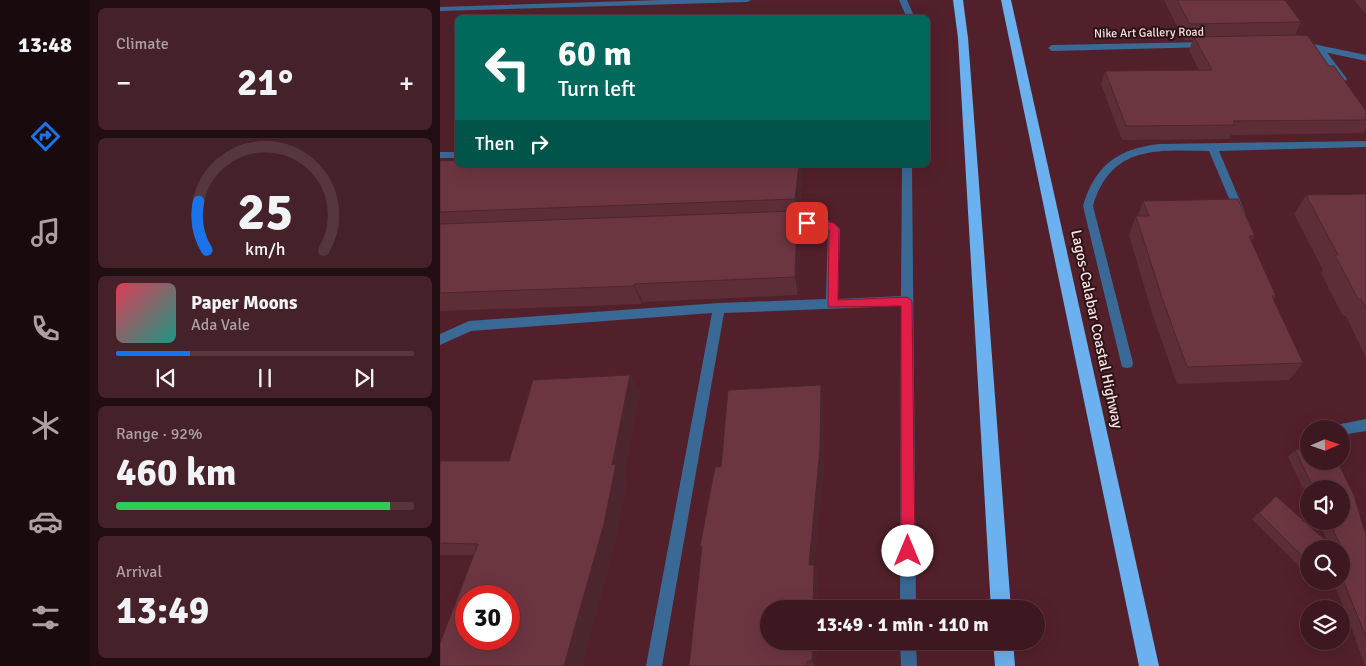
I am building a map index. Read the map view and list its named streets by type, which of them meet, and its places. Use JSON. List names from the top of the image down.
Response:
{
  "streets": {
    "highway": ["Lagos-Calabar Coastal Highway"],
    "street": ["Nike Art Gallery Road"]
  },
  "north": "right",
  "page": {
    "tabs": "13:48",
    "tile": [
      "Climate",
      ["Range · 92%", "460 km"],
      ["Arrival", "13:49"]
    ],
    "turn": ["60 m", "Turn left"],
    "heat": ["−", "21°", "+"],
    "then": "Then",
    "song": ["Paper Moons", "Ada Vale"],
    "limit": "30",
    "trip": "13:49 · 1 min · 110 m",
    "gauge": ["25", "km/h"]
  }
}
